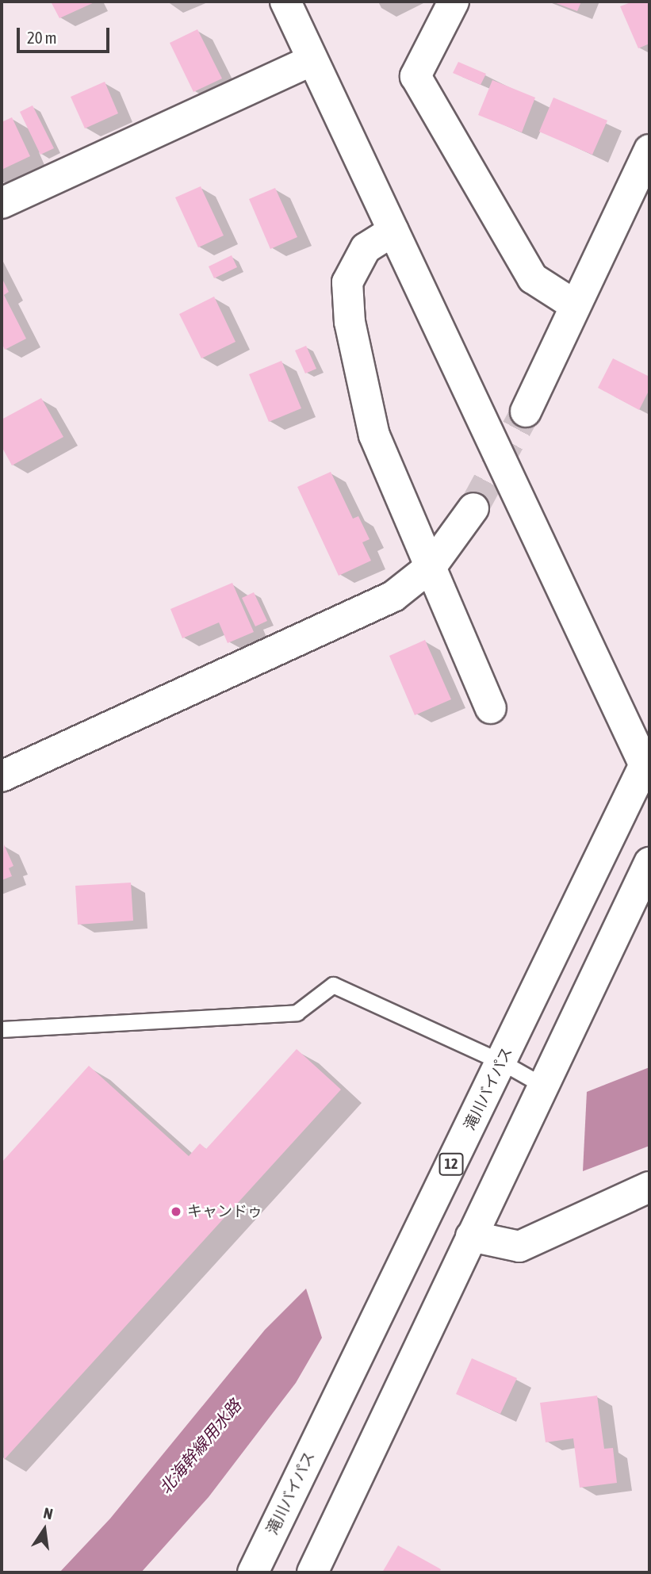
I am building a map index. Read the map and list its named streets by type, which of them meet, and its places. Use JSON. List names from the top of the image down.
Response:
{
  "streets": {
    "main road": ["滝川バイパス", "12"]
  },
  "water": ["北海幹線用水路"],
  "places": ["キャンドゥ"],
  "scale_bar": "20 m",
  "north": "top"
}
